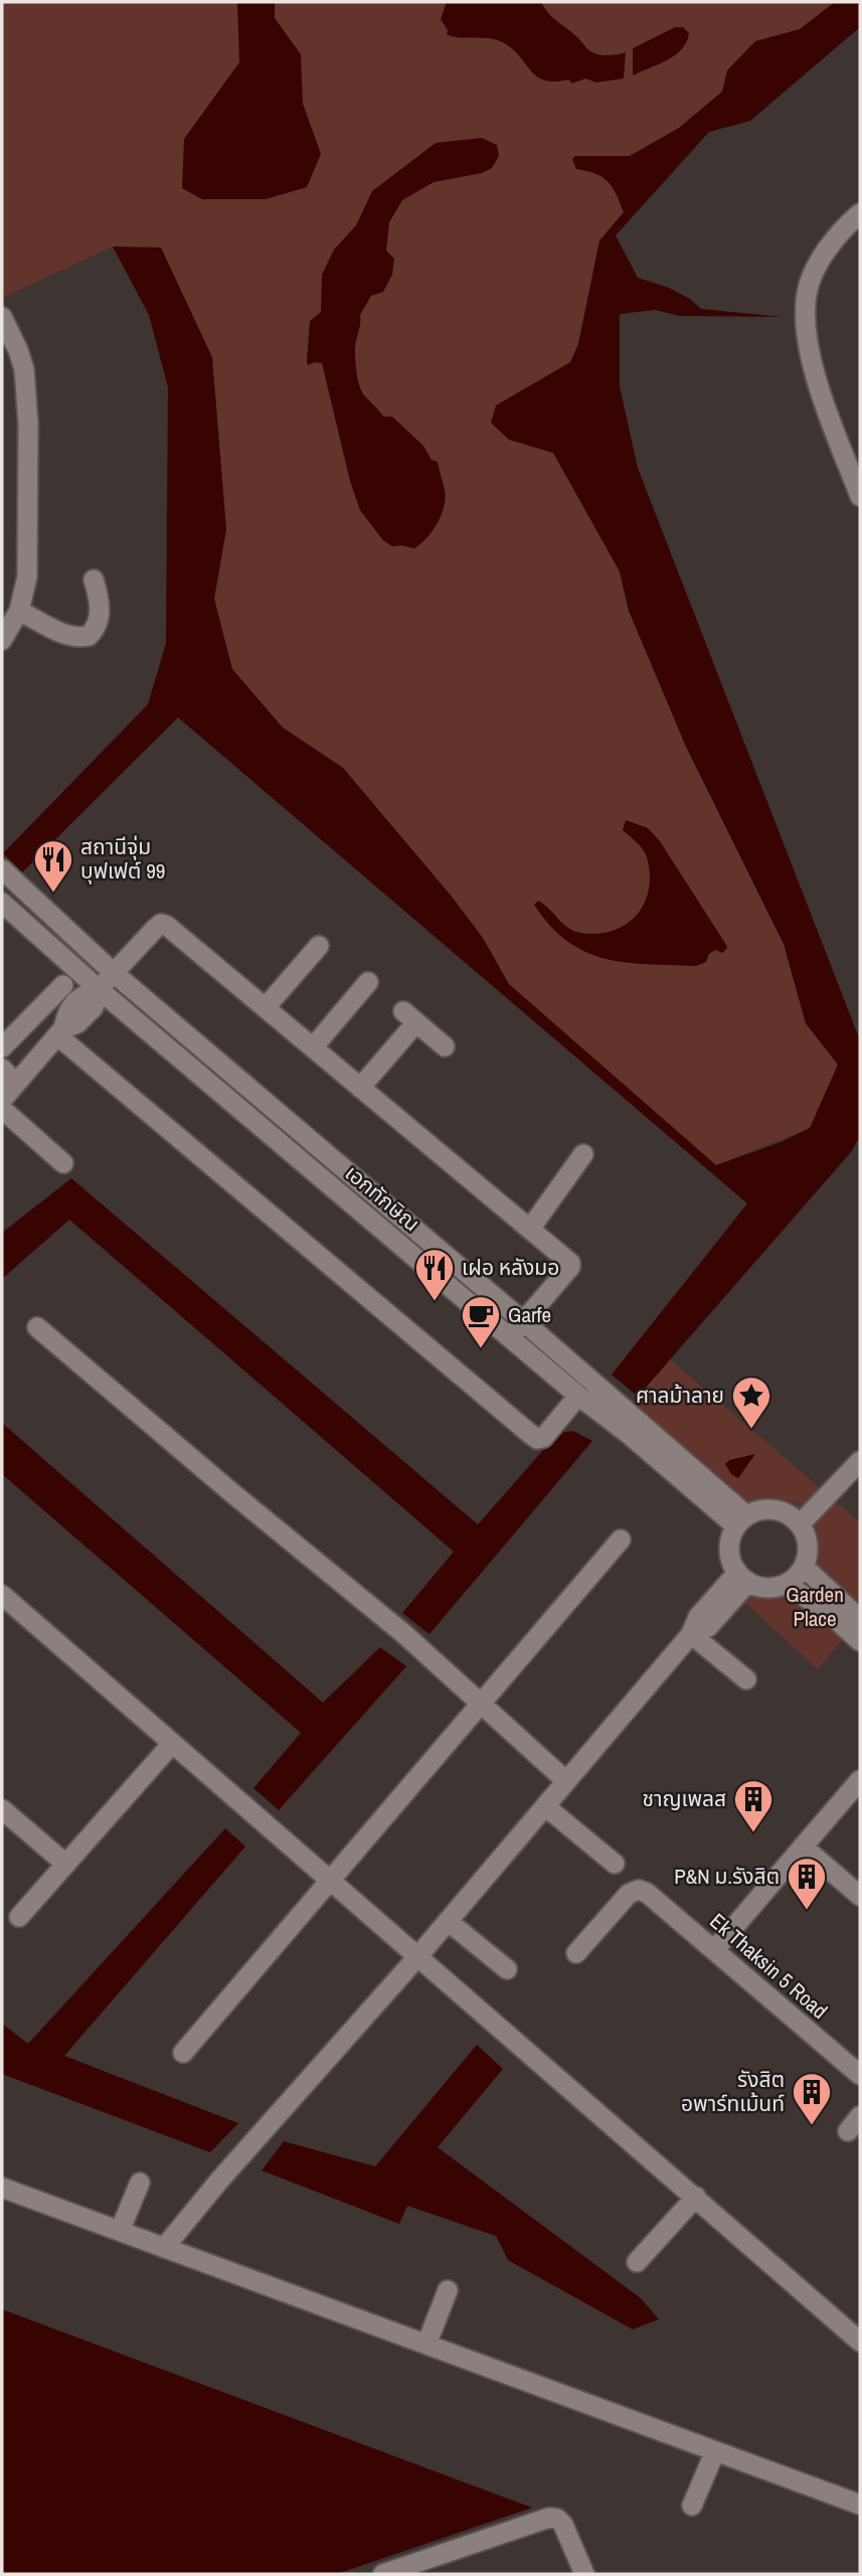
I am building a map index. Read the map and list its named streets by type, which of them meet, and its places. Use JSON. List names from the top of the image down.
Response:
{
  "streets": {
    "street": ["เอกทักษิณ", "Ek Thaksin 5 Road"]
  },
  "parks": ["Garden Place"],
  "places": {
    "restaurant": ["สถานีจุ่ม บุฟเฟต์ 99", "เฝอ หลังมอ"],
    "cafe": ["Garfe"],
    "place": ["ศาลม้าลาย"],
    "building": ["ชาญเพลส", "P&N ม.รังสิต", "รังสิต อพาร์ทเม้นท์"]
  }
}
